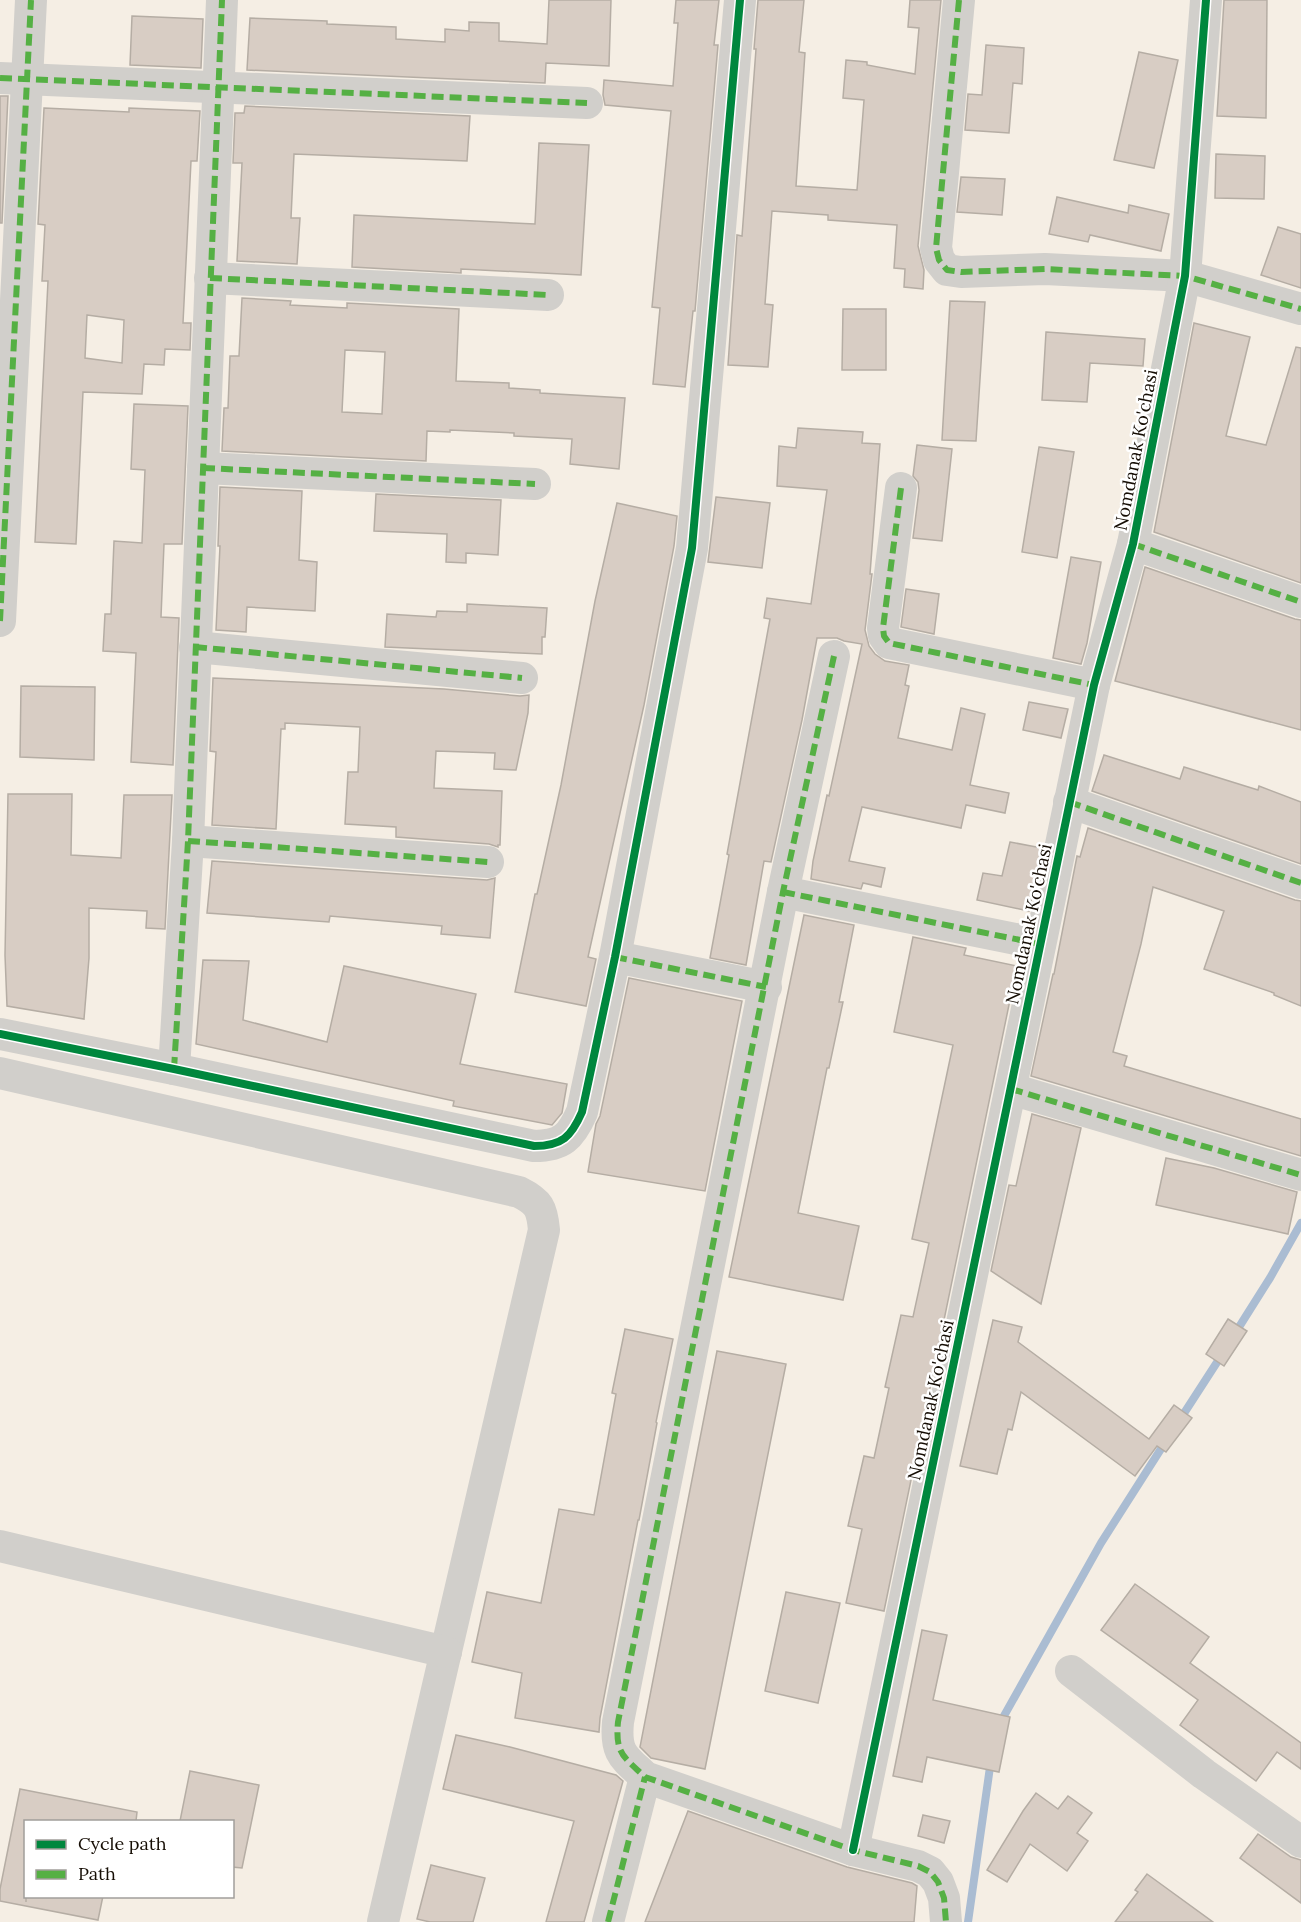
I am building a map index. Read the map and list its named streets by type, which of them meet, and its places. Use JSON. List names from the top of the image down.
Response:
{
  "streets": {
    "street": ["Nomdanak Ko'chasi"]
  },
  "legend": ["Cycle path", "Path"]
}
